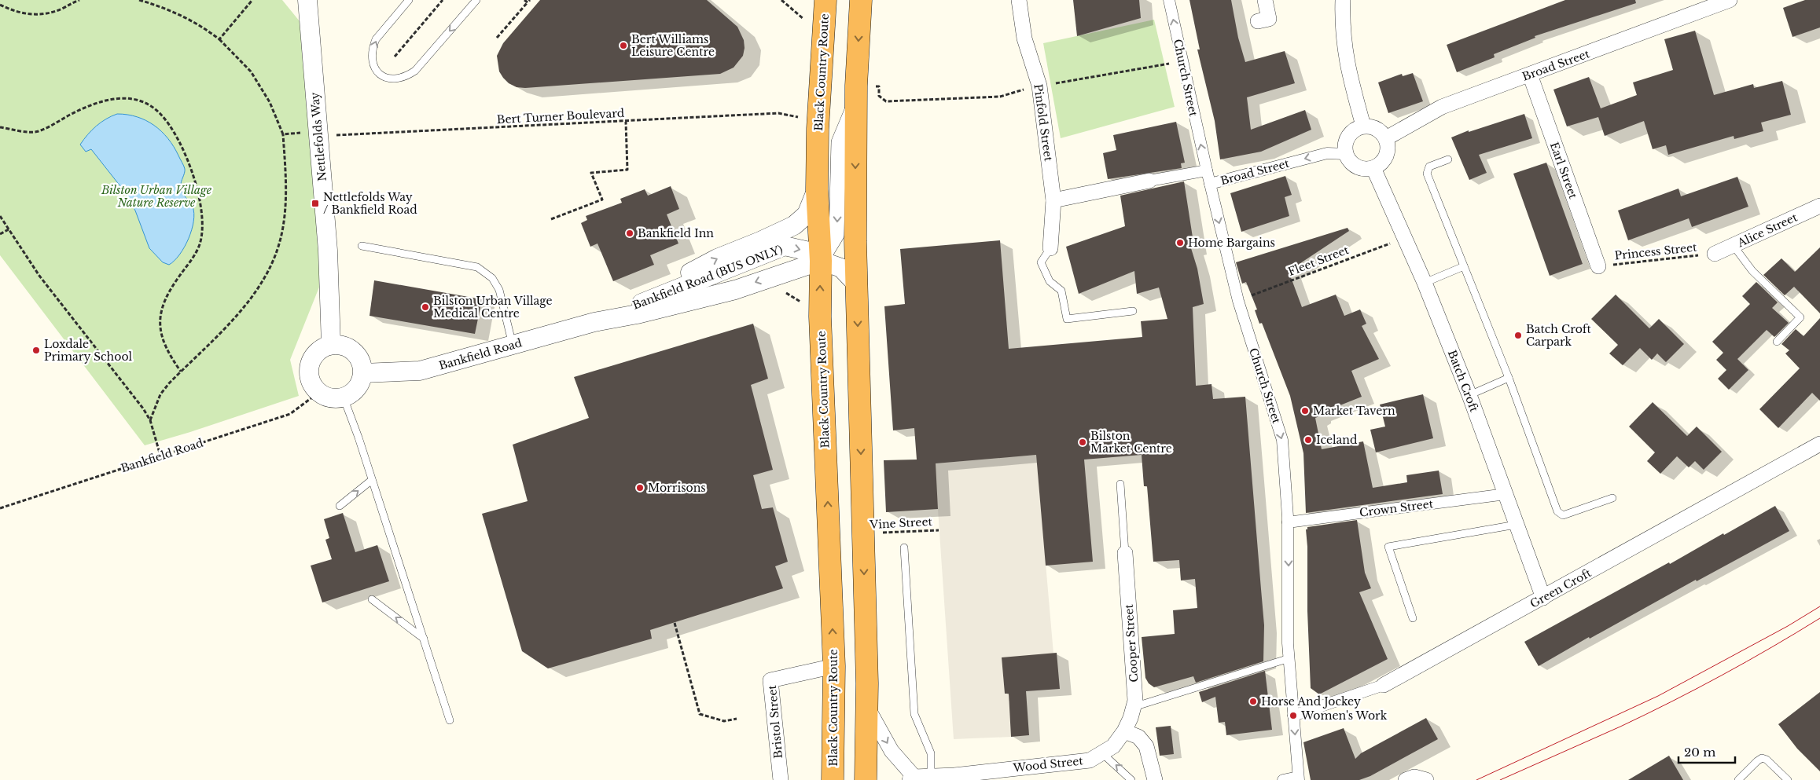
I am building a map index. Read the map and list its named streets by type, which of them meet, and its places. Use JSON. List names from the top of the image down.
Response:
{
  "streets": {
    "highway": ["Black Country Route"],
    "street": [
      "Broad Street",
      "Church Street",
      "Pinfold Street",
      "Nettlefolds Way",
      "Earl Street",
      "Alice Street",
      "Bankfield Road (BUS ONLY)",
      "Bankfield Road",
      "Batch Croft",
      "Crown Street",
      "Green Croft",
      "Cooper Street",
      "Bristol Street",
      "Wood Street"
    ],
    "path": [
      "Bert Turner Boulevard",
      "Princess Street",
      "Fleet Street",
      "Vine Street"
    ]
  },
  "crossings": [
    ["Broad Street", "Church Street"],
    ["Broad Street", "Earl Street"],
    ["Broad Street", "Batch Croft"],
    ["Black Country Route", "Bankfield Road (BUS ONLY)"],
    ["Black Country Route", "Bankfield Road"],
    ["Black Country Route", "Bristol Street"],
    ["Church Street", "Fleet Street"],
    ["Church Street", "Crown Street"],
    ["Church Street", "Green Croft"],
    ["Bert Turner Boulevard", "Nettlefolds Way"],
    ["Nettlefolds Way", "Bankfield Road"],
    ["Earl Street", "Princess Street"],
    ["Alice Street", "Princess Street"],
    ["Fleet Street", "Batch Croft"],
    ["Bankfield Road (BUS ONLY)", "Bankfield Road"],
    ["Batch Croft", "Crown Street"],
    ["Batch Croft", "Green Croft"],
    ["Cooper Street", "Wood Street"]
  ],
  "one_way": ["Bankfield Road (BUS ONLY)"],
  "parks": ["Bilston Urban Village Nature Reserve"],
  "places": {
    "other": [
      "Bert Williams Leisure Centre",
      "Bankfield Inn",
      "Home Bargains",
      "Bilston Urban Village Medical Centre",
      "Batch Croft Carpark",
      "Loxdale Primary School",
      "Market Tavern",
      "Iceland",
      "Bilston Market Centre",
      "Morrisons",
      "Horse And Jockey",
      "Women's Work"
    ],
    "transit": ["Nettlefolds Way / Bankfield Road"]
  },
  "scale_bar": "20 m"
}
